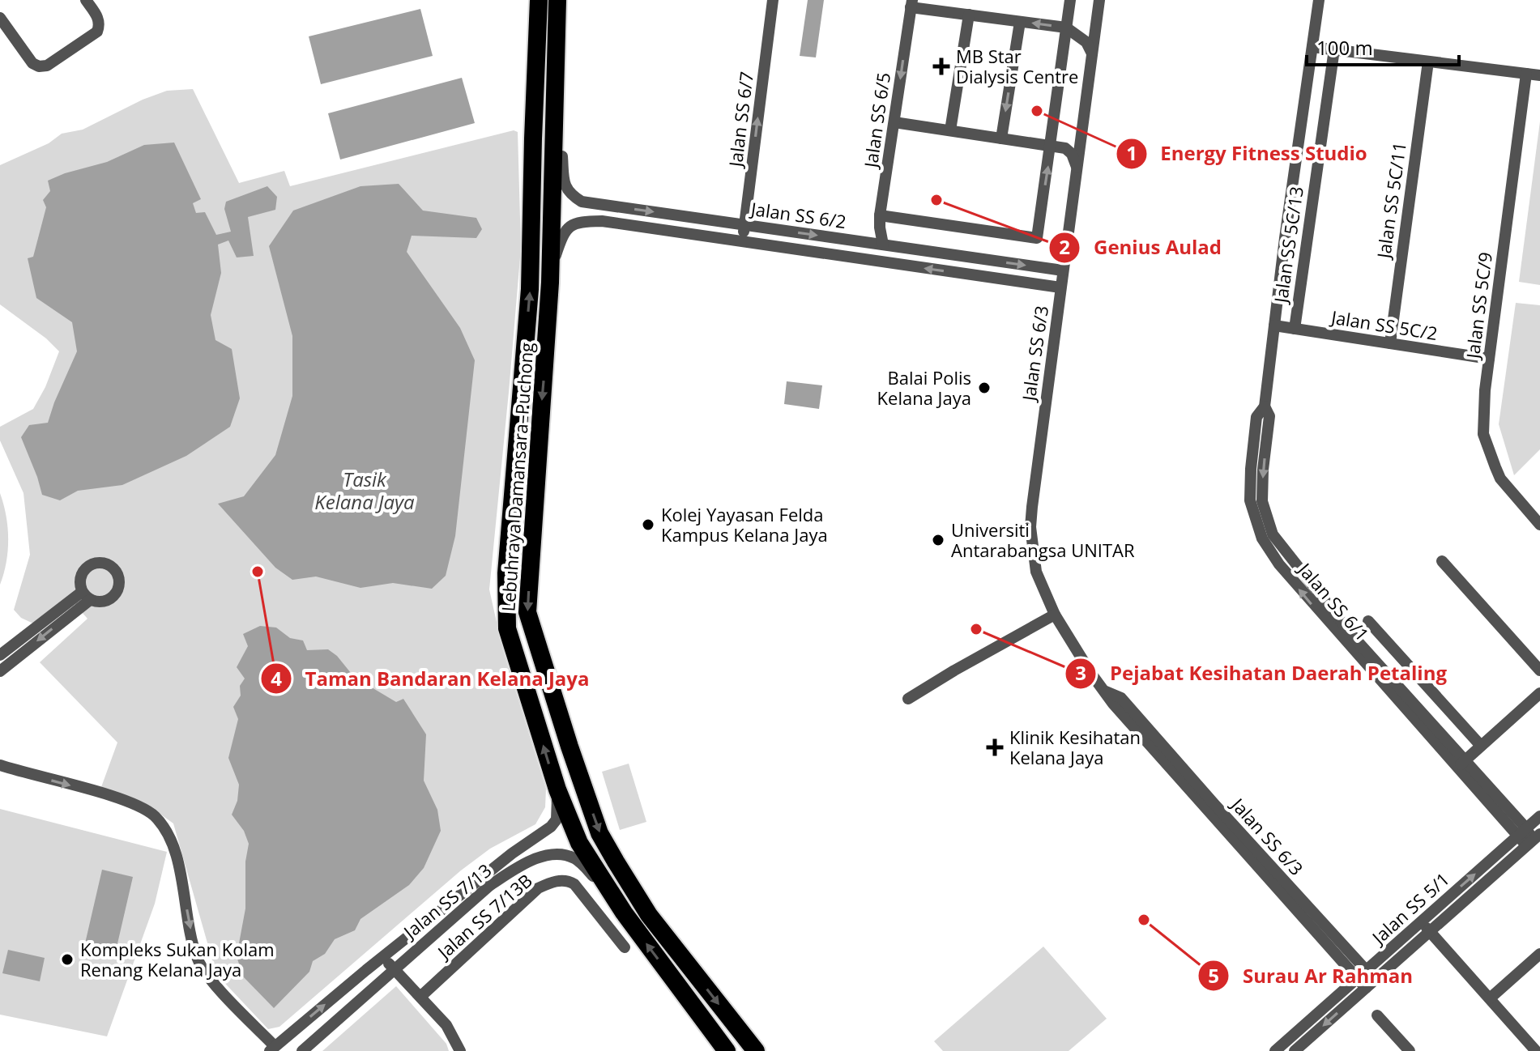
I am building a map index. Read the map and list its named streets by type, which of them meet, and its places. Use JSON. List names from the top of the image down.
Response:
{
  "streets": {
    "highway": ["Lebuhraya Damansara–Puchong"],
    "street": [
      "Jalan SS 6/7",
      "Jalan SS 6/5",
      "Jalan SS 5C/11",
      "Jalan SS 6/2",
      "Jalan SS 5C/13",
      "Jalan SS 5C/9",
      "Jalan SS 5C/2",
      "Jalan SS 6/3",
      "Jalan SS 6/1",
      "Jalan SS 7/13",
      "Jalan SS 5/1",
      "Jalan SS 7/13B"
    ]
  },
  "crossings": [
    ["Jalan SS 6/7", "Jalan SS 6/2"],
    ["Jalan SS 6/5", "Jalan SS 6/2"],
    ["Jalan SS 5C/11", "Jalan SS 5C/2"],
    ["Jalan SS 6/2", "Jalan SS 6/3"],
    ["Jalan SS 5C/13", "Jalan SS 5C/2"],
    ["Jalan SS 5C/9", "Jalan SS 5C/2"],
    ["Jalan SS 5C/2", "Jalan SS 6/1"],
    ["Jalan SS 6/3", "Jalan SS 5/1"],
    ["Lebuhraya Damansara–Puchong", "Jalan SS 7/13"],
    ["Jalan SS 6/1", "Jalan SS 5/1"]
  ],
  "one_way": ["Jalan SS 6/7"],
  "water": ["Tasik Kelana Jaya"],
  "places": {
    "health": ["MB Star Dialysis Centre", "Klinik Kesihatan Kelana Jaya"],
    "other": [
      "Energy Fitness Studio",
      "Genius Aulad",
      "Balai Polis Kelana Jaya",
      "Kolej Yayasan Felda Kampus Kelana Jaya",
      "Universiti Antarabangsa UNITAR",
      "Taman Bandaran Kelana Jaya",
      "Pejabat Kesihatan Daerah Petaling",
      "Surau Ar Rahman",
      "Kompleks Sukan Kolam Renang Kelana Jaya"
    ]
  },
  "scale_bar": "100 m"
}
